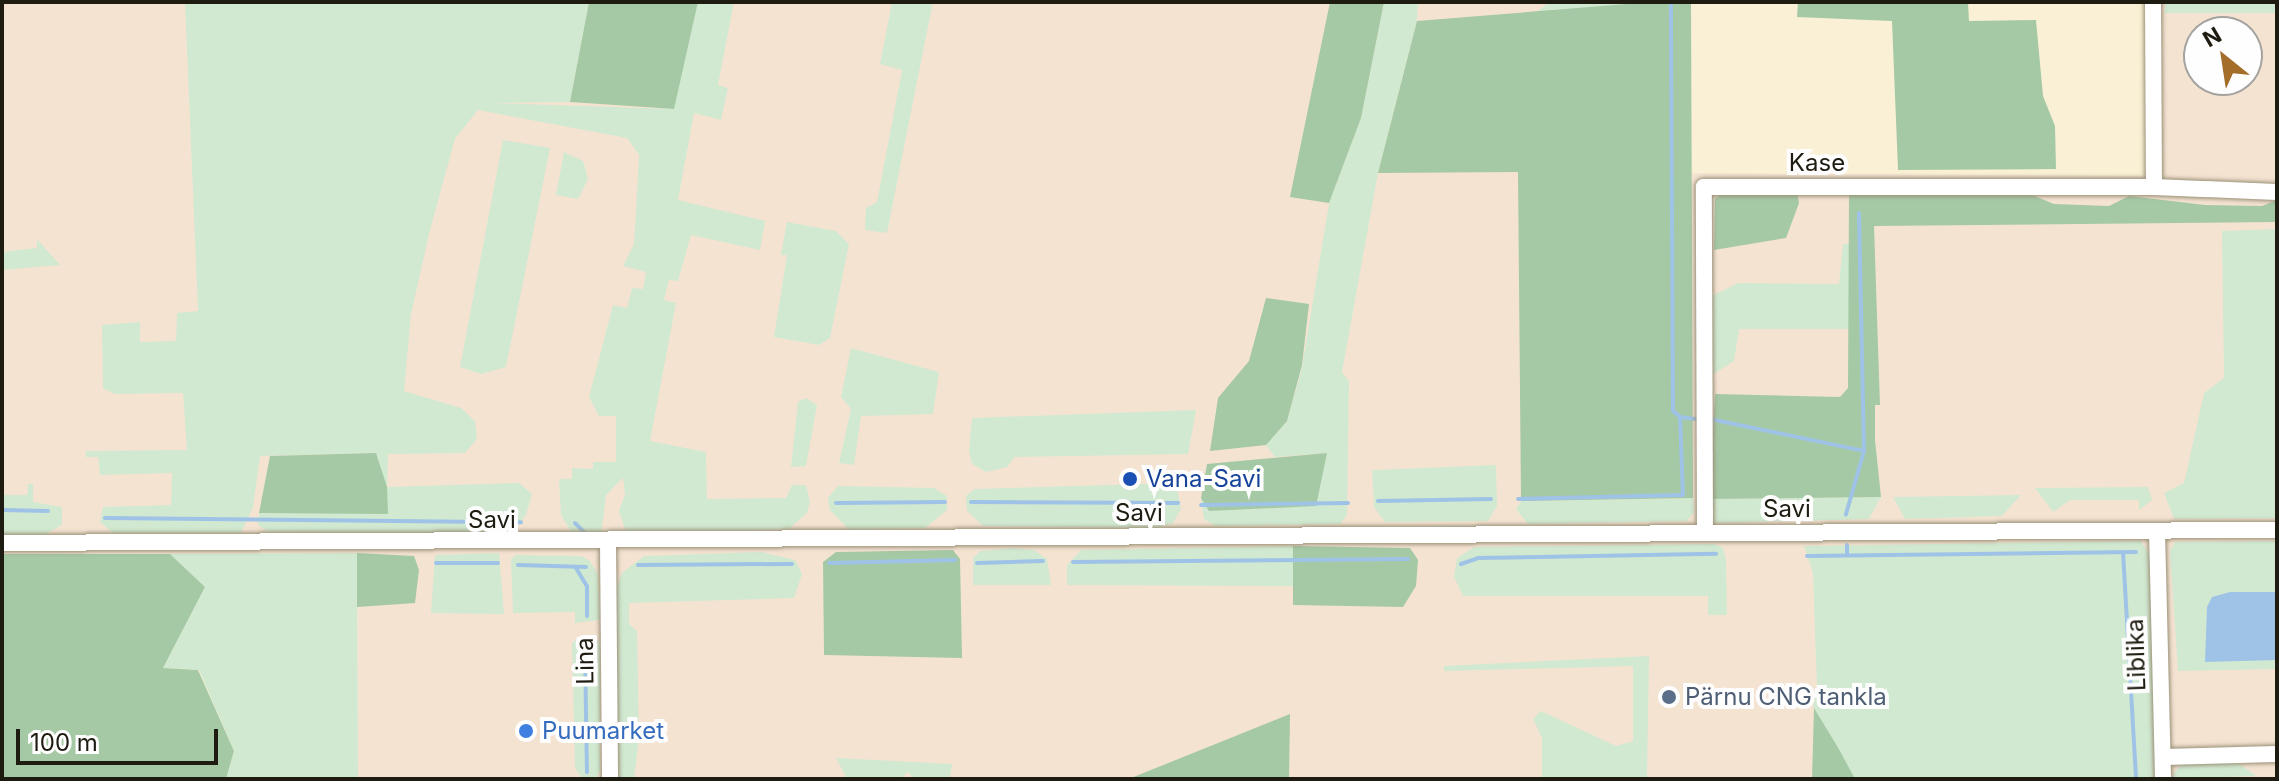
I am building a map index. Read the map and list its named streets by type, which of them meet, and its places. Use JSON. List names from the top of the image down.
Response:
{
  "streets": {
    "street": [
      "Kase",
      "Savi",
      "Liblika",
      "Lina"
    ]
  },
  "crossings": [
    ["Kase", "Savi"],
    ["Savi", "Liblika"],
    ["Savi", "Lina"]
  ],
  "places": ["Vana-Savi", "Pärnu CNG tankla", "Puumarket"],
  "scale_bar": "100 m",
  "north": "top left"
}
